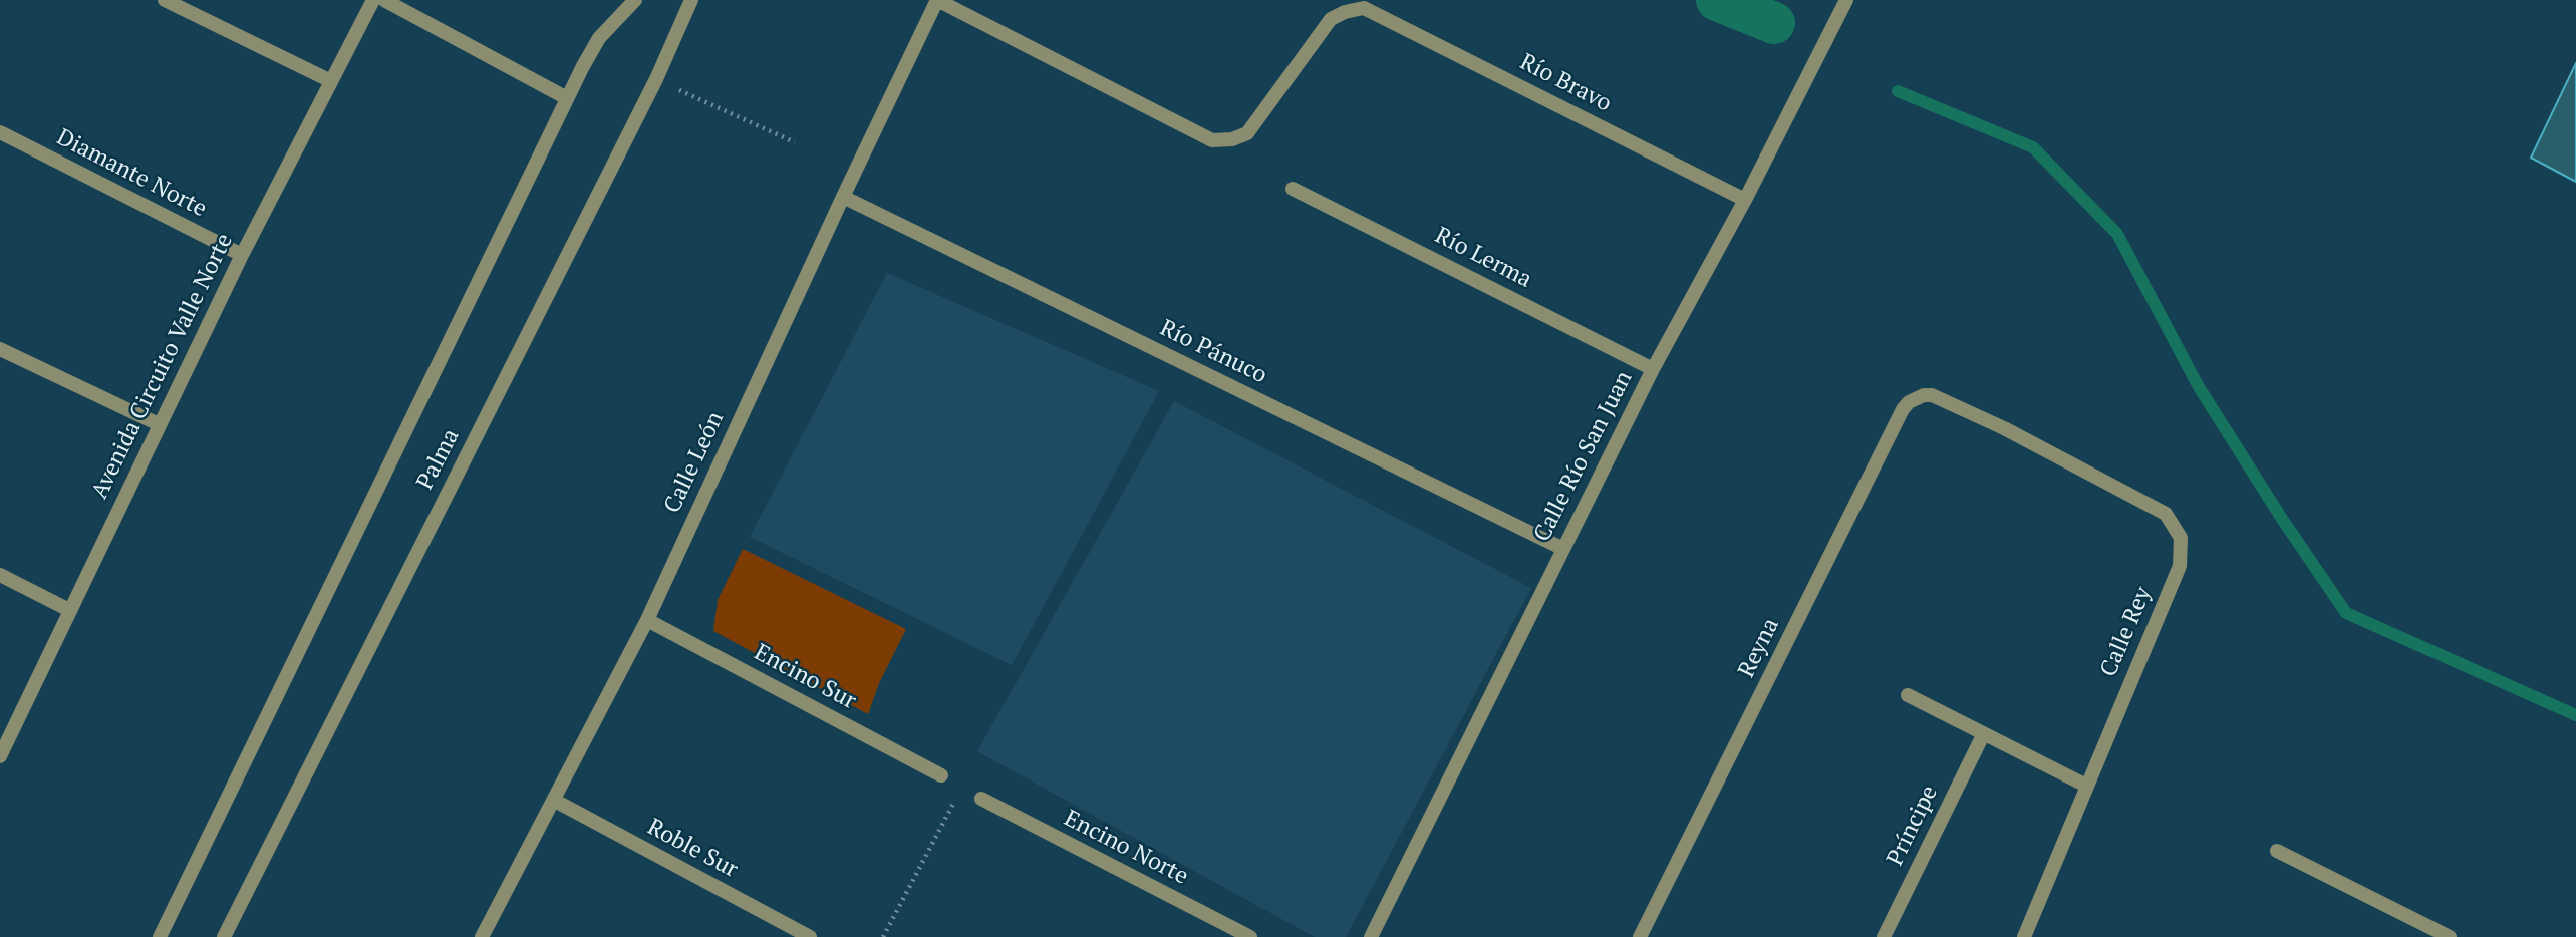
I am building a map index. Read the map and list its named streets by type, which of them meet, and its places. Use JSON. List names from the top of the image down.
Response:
{
  "streets": {
    "street": [
      "Río Bravo",
      "Diamante Norte",
      "Río Lerma",
      "Río Pánuco",
      "Avenida Circuito Valle Norte",
      "Calle Río San Juan",
      "Palma",
      "Calle León",
      "Calle Rey",
      "Reyna",
      "Encino Sur",
      "Príncipe",
      "Encino Norte",
      "Roble Sur"
    ]
  },
  "crossings": [
    ["Río Bravo", "Calle Río San Juan"],
    ["Río Bravo", "Calle León"],
    ["Diamante Norte", "Avenida Circuito Valle Norte"],
    ["Río Lerma", "Calle Río San Juan"],
    ["Río Pánuco", "Calle Río San Juan"],
    ["Río Pánuco", "Calle León"],
    ["Calle León", "Encino Sur"],
    ["Calle León", "Roble Sur"],
    ["Calle Rey", "Reyna"]
  ]
}
